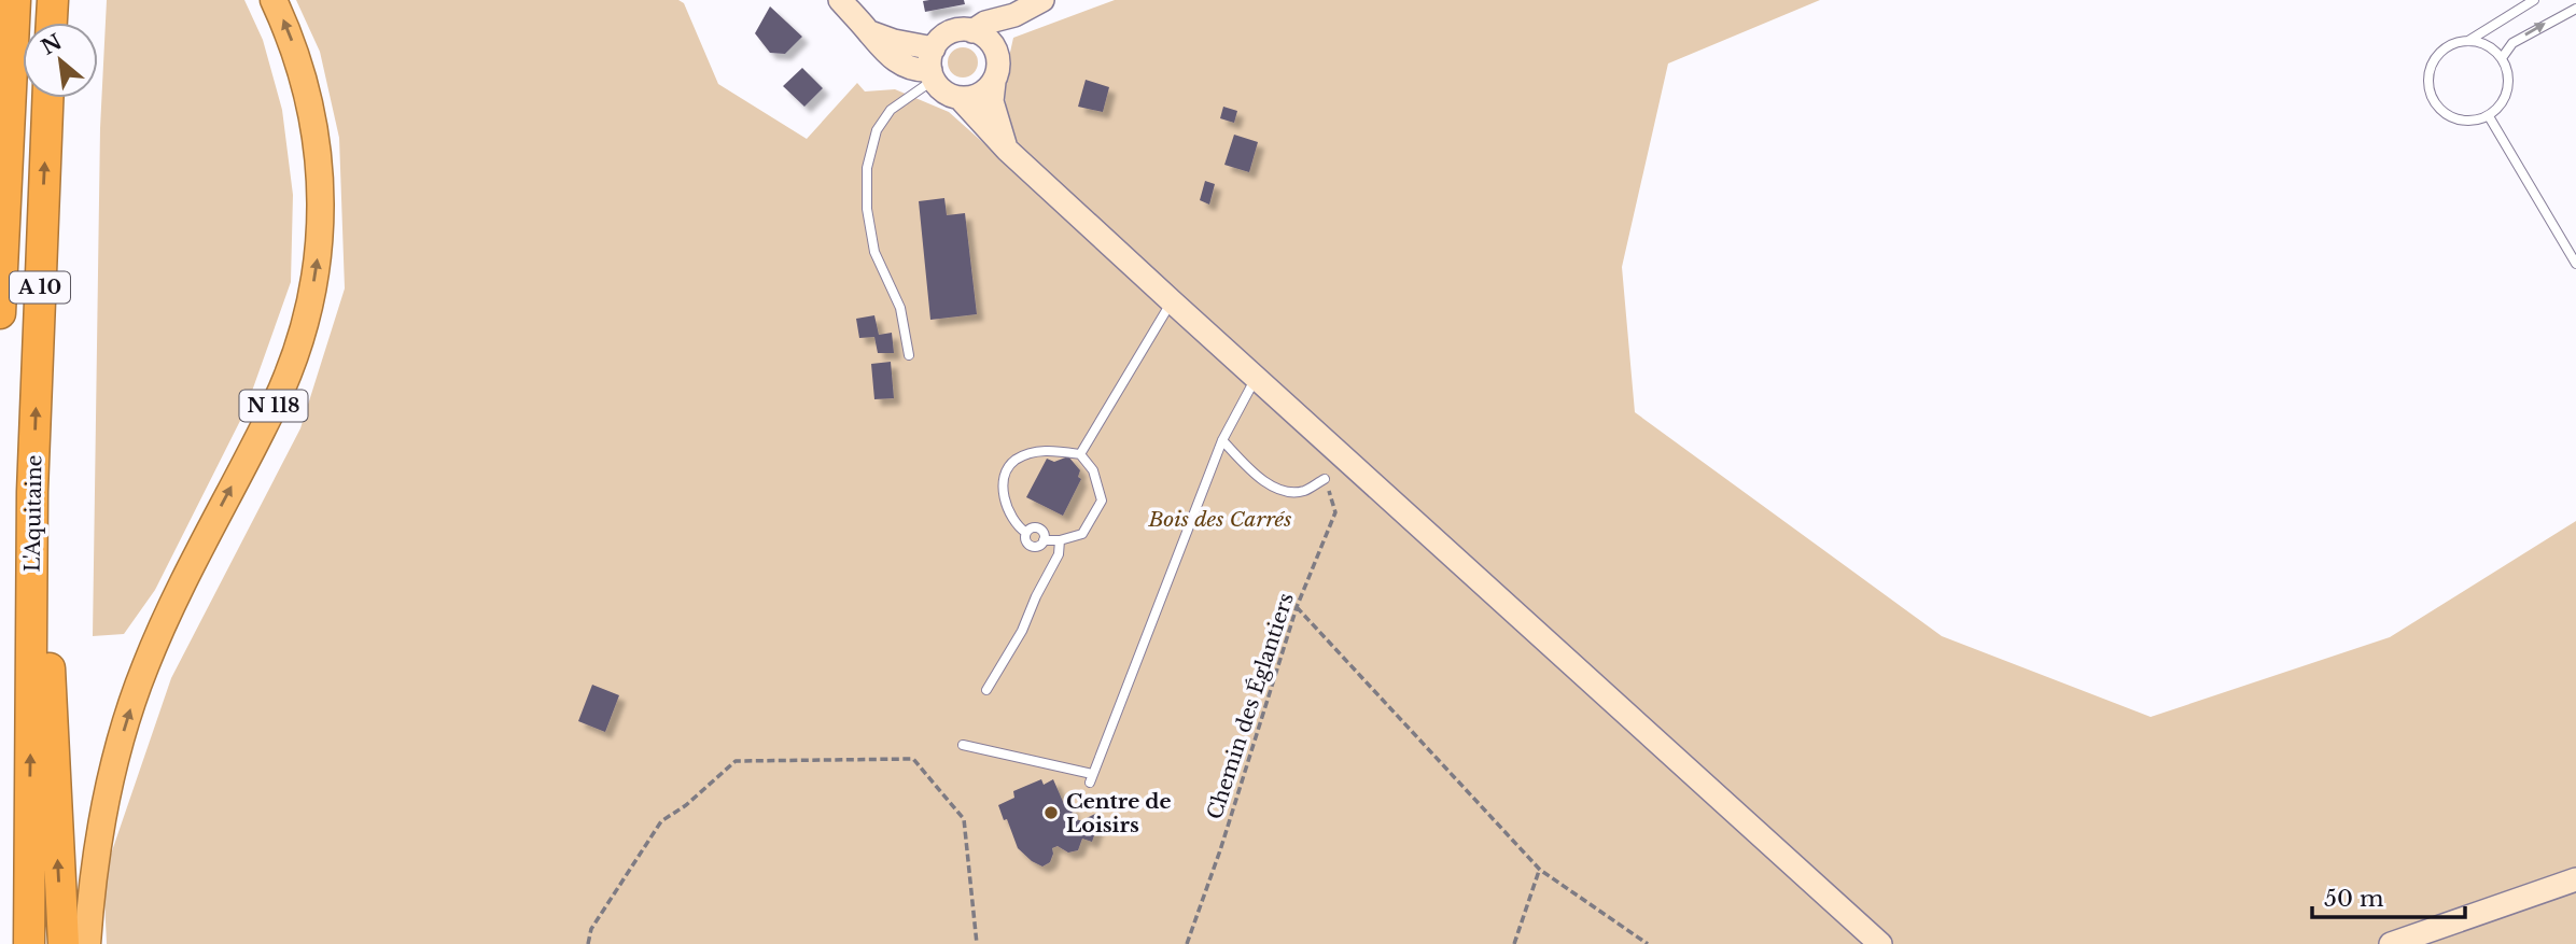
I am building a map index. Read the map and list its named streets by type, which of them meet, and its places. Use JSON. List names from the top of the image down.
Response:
{
  "streets": {
    "highway": ["A 10", "N 118", "L'Aquitaine"],
    "path": ["Chemin des Églantiers"]
  },
  "parks": ["Bois des Carrés"],
  "places": ["Centre de Loisirs"],
  "scale_bar": "50 m",
  "north": "top left"
}
